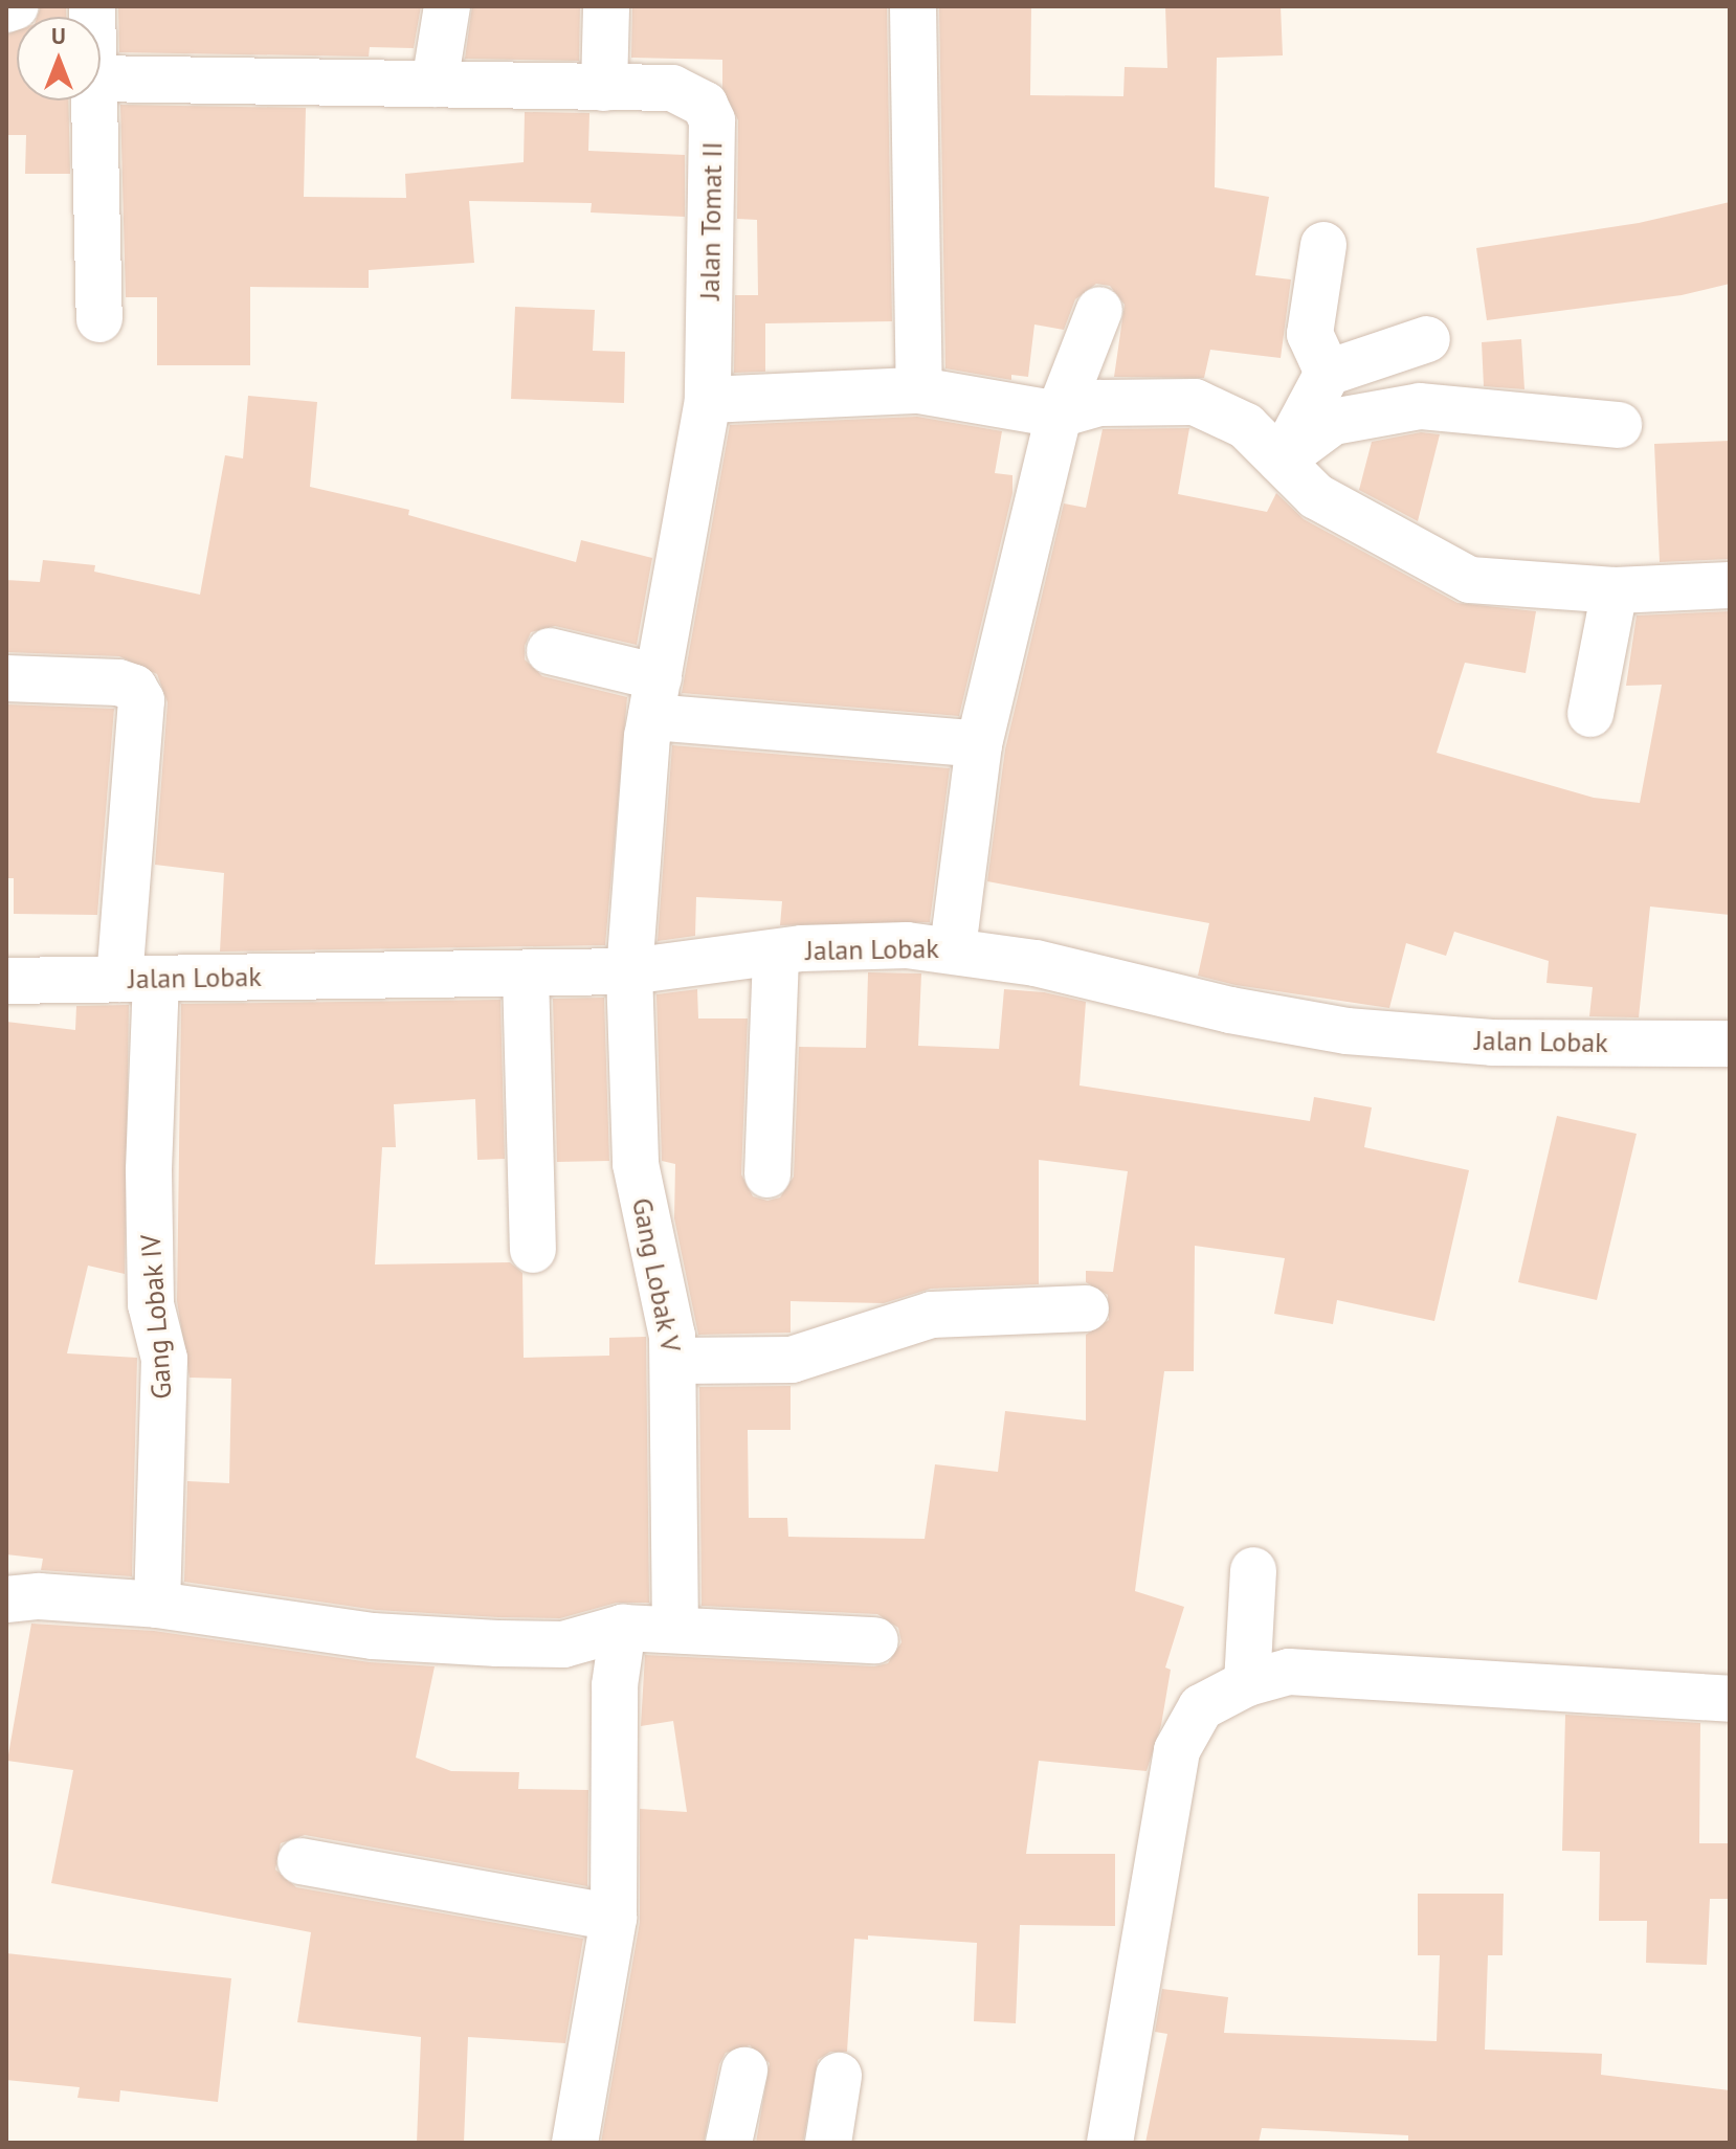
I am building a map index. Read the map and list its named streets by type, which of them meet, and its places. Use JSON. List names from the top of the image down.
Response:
{
  "streets": {
    "street": [
      "Jalan Tomat II",
      "Jalan Lobak",
      "Gang Lobak V",
      "Gang Lobak IV"
    ]
  },
  "crossings": [
    ["Jalan Tomat II", "Jalan Lobak"],
    ["Jalan Tomat II", "Gang Lobak V"],
    ["Jalan Lobak", "Gang Lobak V"],
    ["Jalan Lobak", "Gang Lobak IV"]
  ],
  "north": "top"
}
